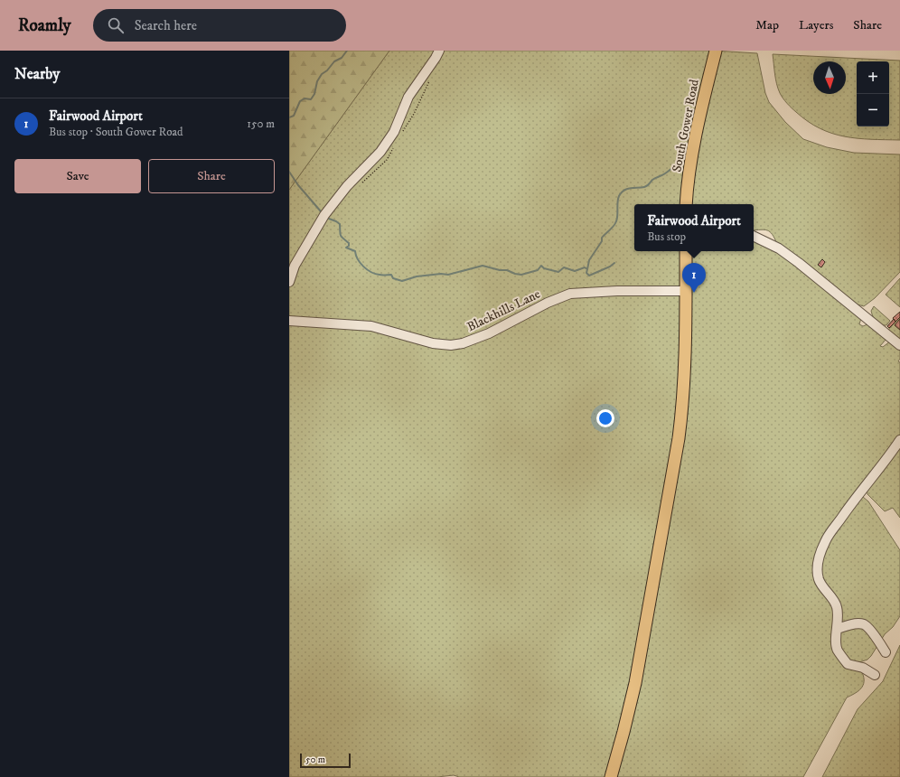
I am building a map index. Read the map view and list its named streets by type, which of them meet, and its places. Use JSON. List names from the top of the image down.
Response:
{
  "streets": {
    "main road": ["South Gower Road"],
    "street": ["Blackhills Lane"]
  },
  "scale_bar": "50 m",
  "north": "bottom",
  "page": {
    "header": "Roamly",
    "search": "Search here",
    "nav": ["Map", "Layers", "Share"],
    "heading": "Nearby",
    "map_buttons": ["+", "−"],
    "list": [
      {
        "mark": "1",
        "name": "Fairwood Airport",
        "note": "Bus stop · South Gower Road",
        "value": "150 m"
      }
    ],
    "buttons": ["Save", "Share"],
    "popup": ["Fairwood Airport", "Bus stop"],
    "pins": "1",
    "scale": "50 m"
  }
}
